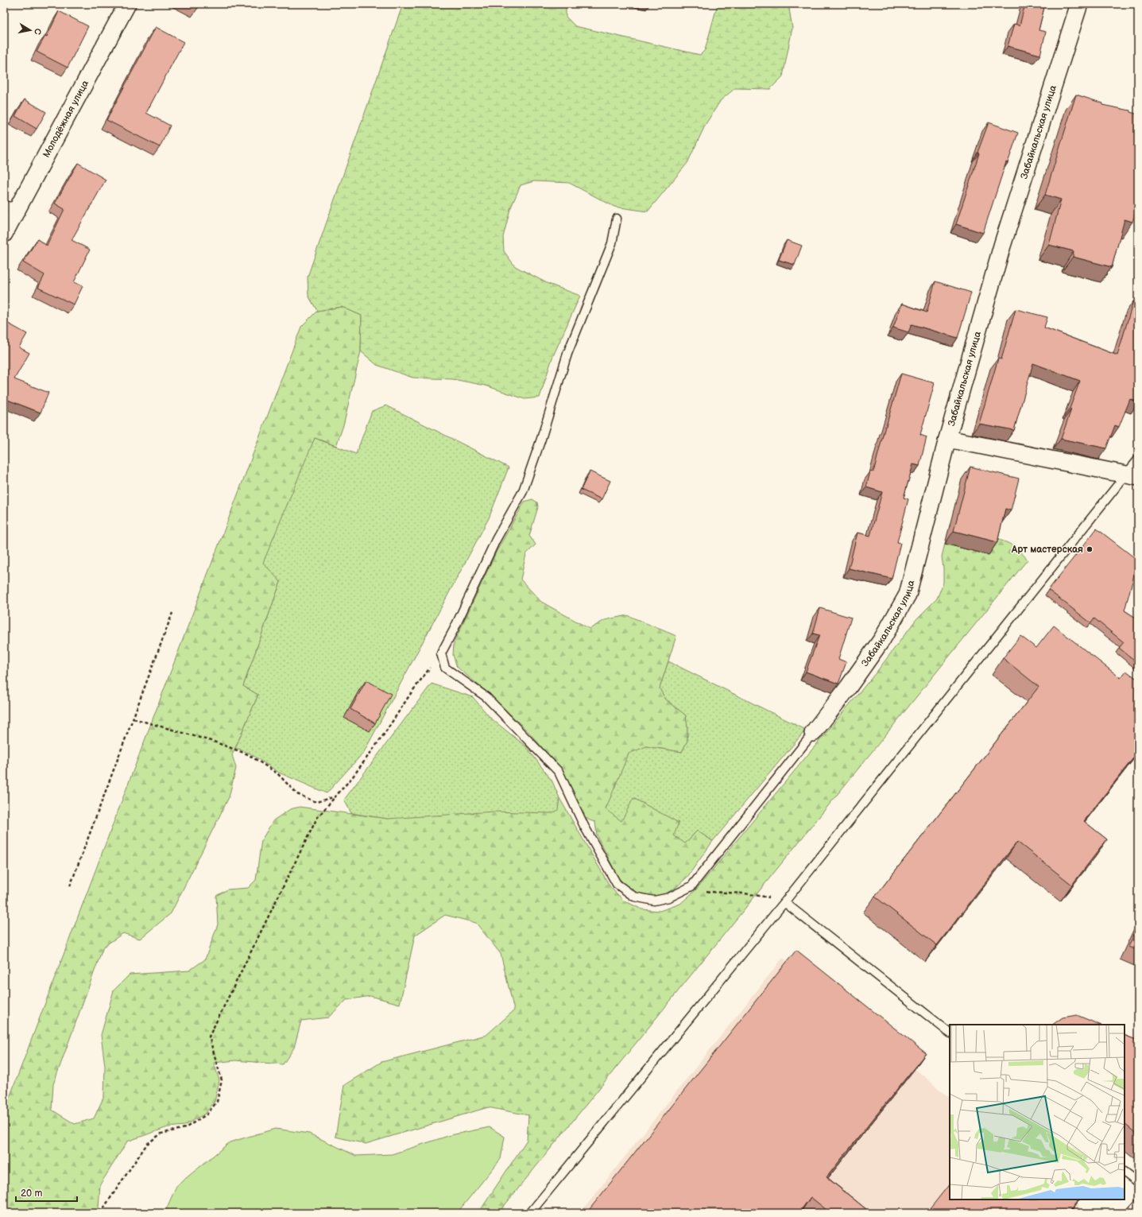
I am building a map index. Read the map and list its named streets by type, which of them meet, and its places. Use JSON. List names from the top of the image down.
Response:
{
  "streets": {
    "street": ["Молодёжная улица", "Забайкальская улица"]
  },
  "places": ["Арт мастерская"],
  "scale_bar": "20 m",
  "north": "right"
}
